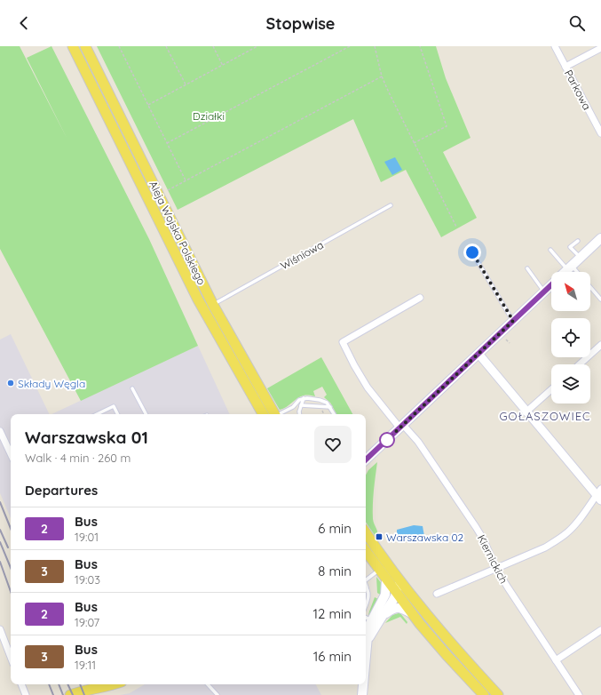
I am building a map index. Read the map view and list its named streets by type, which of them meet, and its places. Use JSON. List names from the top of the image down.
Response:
{
  "streets": {
    "main road": ["Aleja Wojska Polskiego"],
    "street": ["Parkowa", "Kiernickich"],
    "lane": ["Wiśniowa"]
  },
  "crossings": [
    ["Aleja Wojska Polskiego", "Wiśniowa"]
  ],
  "districts": ["GOŁASZOWIEC"],
  "parks": ["Działki"],
  "places": {
    "other": ["Składy Węgla"],
    "transit": ["Warszawska 02"]
  },
  "lines": ["bus line 2"],
  "north": "top left",
  "page": {
    "header": "Stopwise",
    "heading": [
      ["Warszawska 01", "Walk · 4 min · 260 m"],
      "Departures"
    ],
    "list": [
      {
        "mark": "2",
        "name": "Bus",
        "note": "19:01",
        "value": "6 min"
      },
      {
        "mark": "3",
        "name": "Bus",
        "note": "19:03",
        "value": "8 min"
      },
      {
        "mark": "2",
        "name": "Bus",
        "note": "19:07",
        "value": "12 min"
      },
      {
        "mark": "3",
        "name": "Bus",
        "note": "19:11",
        "value": "16 min"
      }
    ]
  }
}
